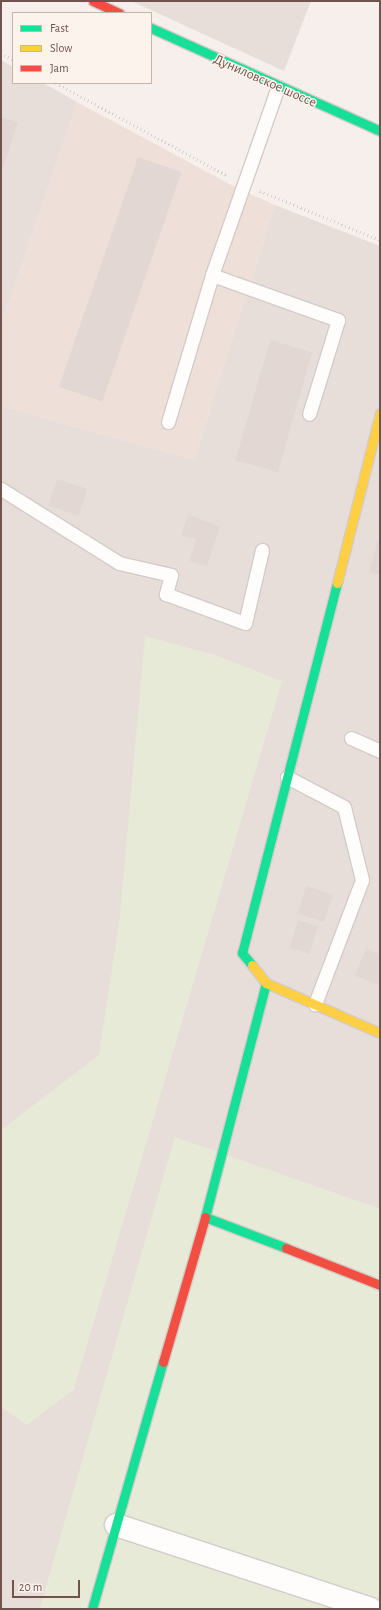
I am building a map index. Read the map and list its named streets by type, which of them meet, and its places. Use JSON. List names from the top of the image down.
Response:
{
  "streets": {
    "street": ["Дуниловское шоссе"]
  },
  "legend": ["Fast", "Slow", "Jam"],
  "scale_bar": "20 m"
}
